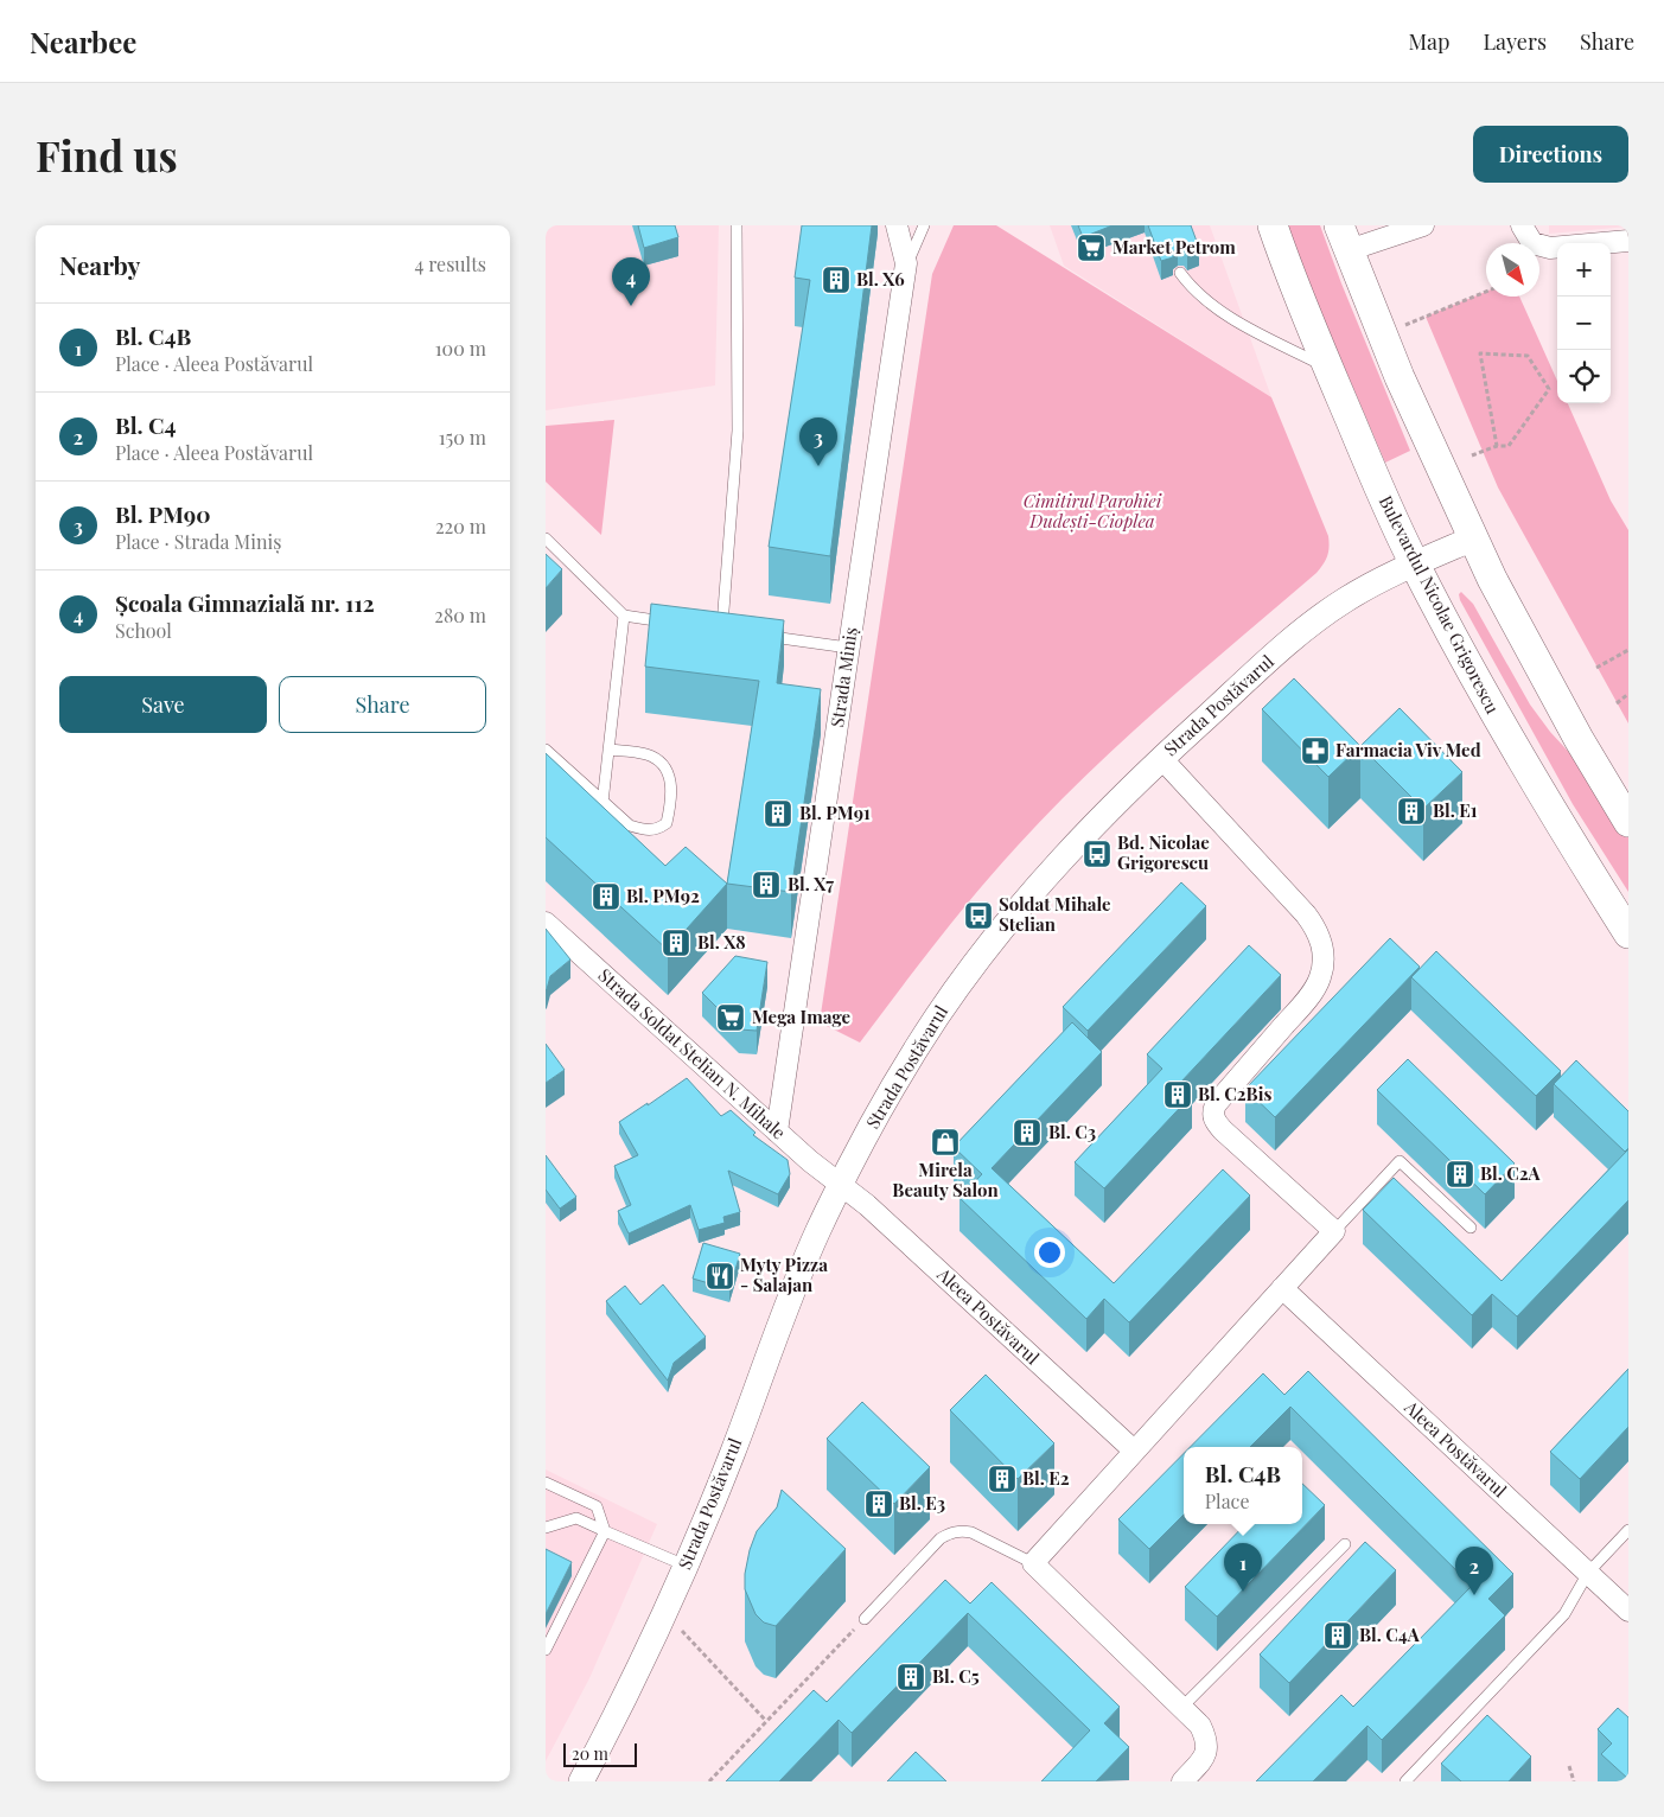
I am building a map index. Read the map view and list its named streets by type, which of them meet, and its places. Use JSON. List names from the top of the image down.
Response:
{
  "streets": {
    "main road": ["Bulevardul Nicolae Grigorescu"],
    "street": [
      "Strada Miniș",
      "Strada Postăvarul",
      "Strada Soldat Stelian N. Mihale",
      "Aleea Postăvarul"
    ]
  },
  "crossings": [
    ["Bulevardul Nicolae Grigorescu", "Strada Postăvarul"],
    ["Strada Miniș", "Strada Soldat Stelian N. Mihale"],
    ["Strada Postăvarul", "Strada Soldat Stelian N. Mihale"],
    ["Strada Postăvarul", "Aleea Postăvarul"],
    ["Strada Soldat Stelian N. Mihale", "Aleea Postăvarul"]
  ],
  "parks": ["Cimitirul Parohiei Dudești-Cioplea"],
  "places": {
    "supermarket": ["Market Petrom", "Mega Image"],
    "building": [
      "Bl. X6",
      "Bl. E1",
      "Bl. PM91",
      "Bl. X7",
      "Bl. PM92",
      "Bl. X8",
      "Bl. C2Bis",
      "Bl. C3",
      "Bl. C2A",
      "Bl. E2",
      "Bl. E3",
      "Bl. C4A",
      "Bl. C5"
    ],
    "pharmacy": ["Farmacia Viv Med"],
    "bus stop": ["Bd. Nicolae Grigorescu", "Soldat Mihale Stelian"],
    "shop": ["Mirela Beauty Salon"],
    "restaurant": ["Myty Pizza - Salajan"]
  },
  "scale_bar": "20 m",
  "north": "bottom right",
  "page": {
    "header": "Nearbee",
    "nav": ["Map", "Layers", "Share"],
    "buttons": [
      "Directions",
      ["Save", "Share"]
    ],
    "title": "Find us",
    "heading": ["Nearby", "4 results"],
    "map_buttons": ["+", "−"],
    "pins": [
      "4",
      "3",
      "1",
      "2"
    ],
    "list": [
      {
        "mark": "1",
        "name": "Bl. C4B",
        "note": "Place · Aleea Postăvarul",
        "value": "100 m"
      },
      {
        "mark": "2",
        "name": "Bl. C4",
        "note": "Place · Aleea Postăvarul",
        "value": "150 m"
      },
      {
        "mark": "3",
        "name": "Bl. PM90",
        "note": "Place · Strada Miniș",
        "value": "220 m"
      },
      {
        "mark": "4",
        "name": "Școala Gimnazială nr. 112",
        "note": "School",
        "value": "280 m"
      }
    ],
    "popup": ["Bl. C4B", "Place"],
    "scale": "20 m"
  }
}
